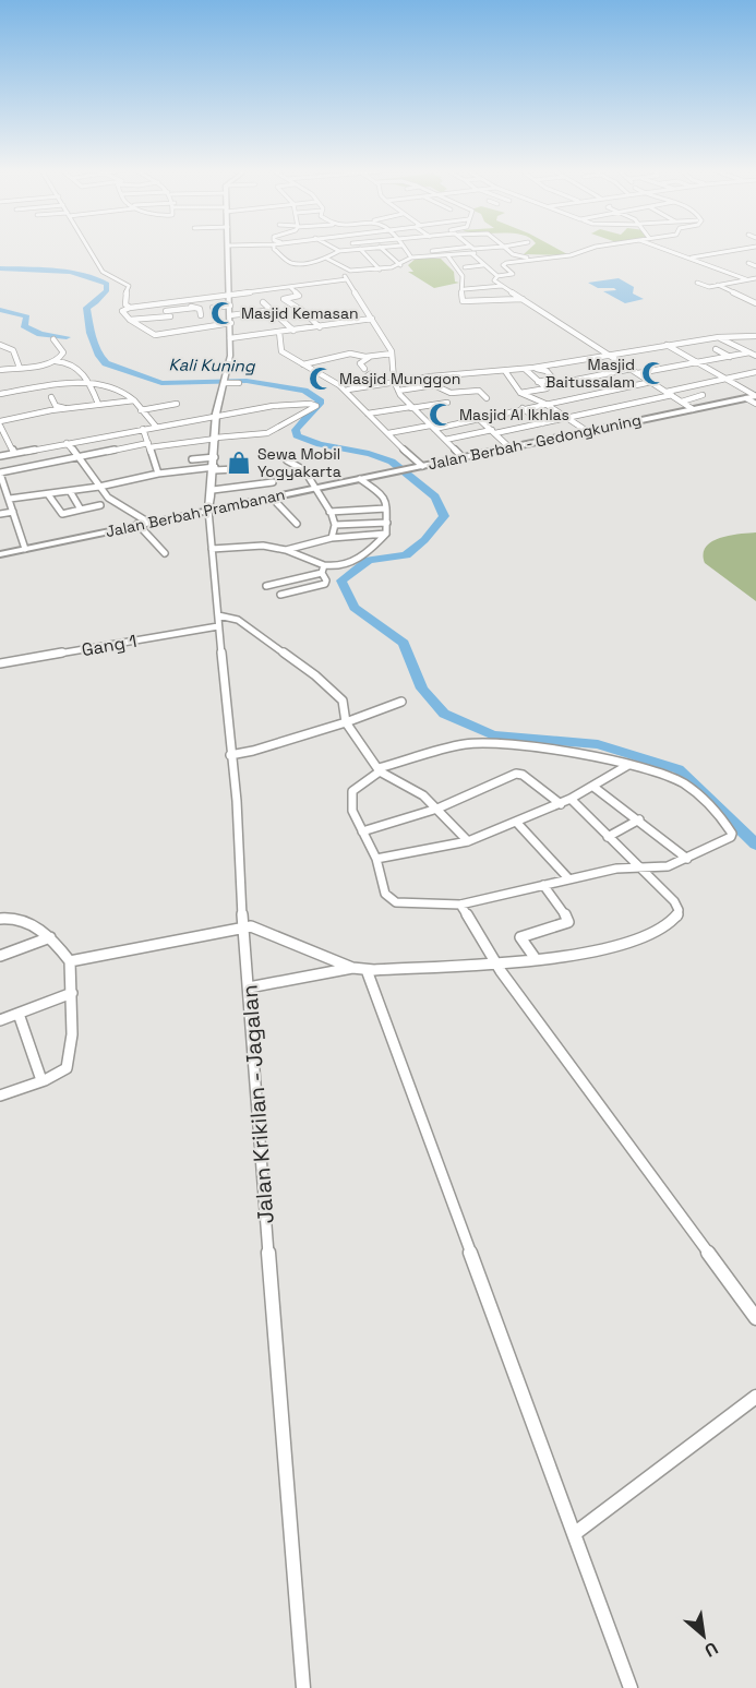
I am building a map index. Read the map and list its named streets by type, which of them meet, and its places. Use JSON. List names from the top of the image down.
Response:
{
  "streets": {
    "main road": ["Jalan Berbah - Gedongkuning", "Jalan Berbah Prambanan"],
    "street": ["Gang 1", "Jalan Krikilan - Jagalan"]
  },
  "crossings": [
    ["Jalan Berbah - Gedongkuning", "Jalan Berbah Prambanan"],
    ["Jalan Berbah Prambanan", "Jalan Krikilan - Jagalan"],
    ["Gang 1", "Jalan Krikilan - Jagalan"]
  ],
  "water": ["Kali Kuning"],
  "places": {
    "mosque": [
      "Masjid Kemasan",
      "Masjid Baitussalam",
      "Masjid Munggon",
      "Masjid Al Ikhlas"
    ],
    "shop": ["Sewa Mobil Yogyakarta"]
  },
  "north": "bottom right"
}
